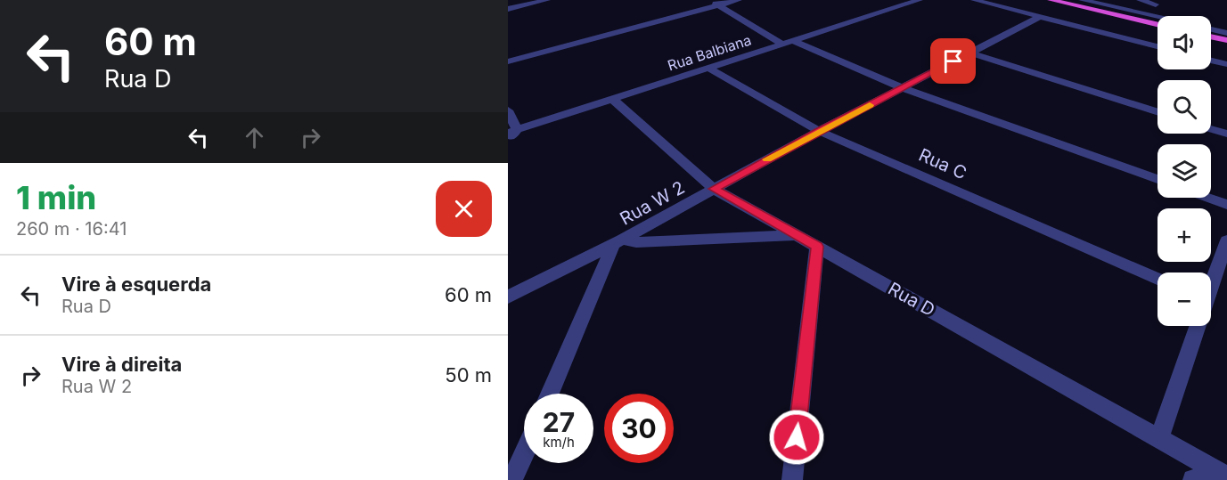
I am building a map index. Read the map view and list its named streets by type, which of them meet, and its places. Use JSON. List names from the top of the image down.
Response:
{
  "streets": {
    "street": [
      "Rua Balbiana",
      "Rua C",
      "Rua W 2",
      "Rua D"
    ]
  },
  "crossings": [
    ["Rua Balbiana", "Rua C"],
    ["Rua Balbiana", "Rua D"],
    ["Rua C", "Rua W 2"],
    ["Rua W 2", "Rua D"]
  ],
  "page": {
    "turn": ["60 m", "Rua D"],
    "map_buttons": ["+", "−"],
    "heading": ["1 min", "260 m · 16:41"],
    "list": [
      {
        "name": "Vire à esquerda",
        "note": "Rua D",
        "value": "60 m"
      },
      {
        "name": "Vire à direita",
        "note": "Rua W 2",
        "value": "50 m"
      }
    ],
    "speed": "27 km/h",
    "limit": "30"
  }
}
